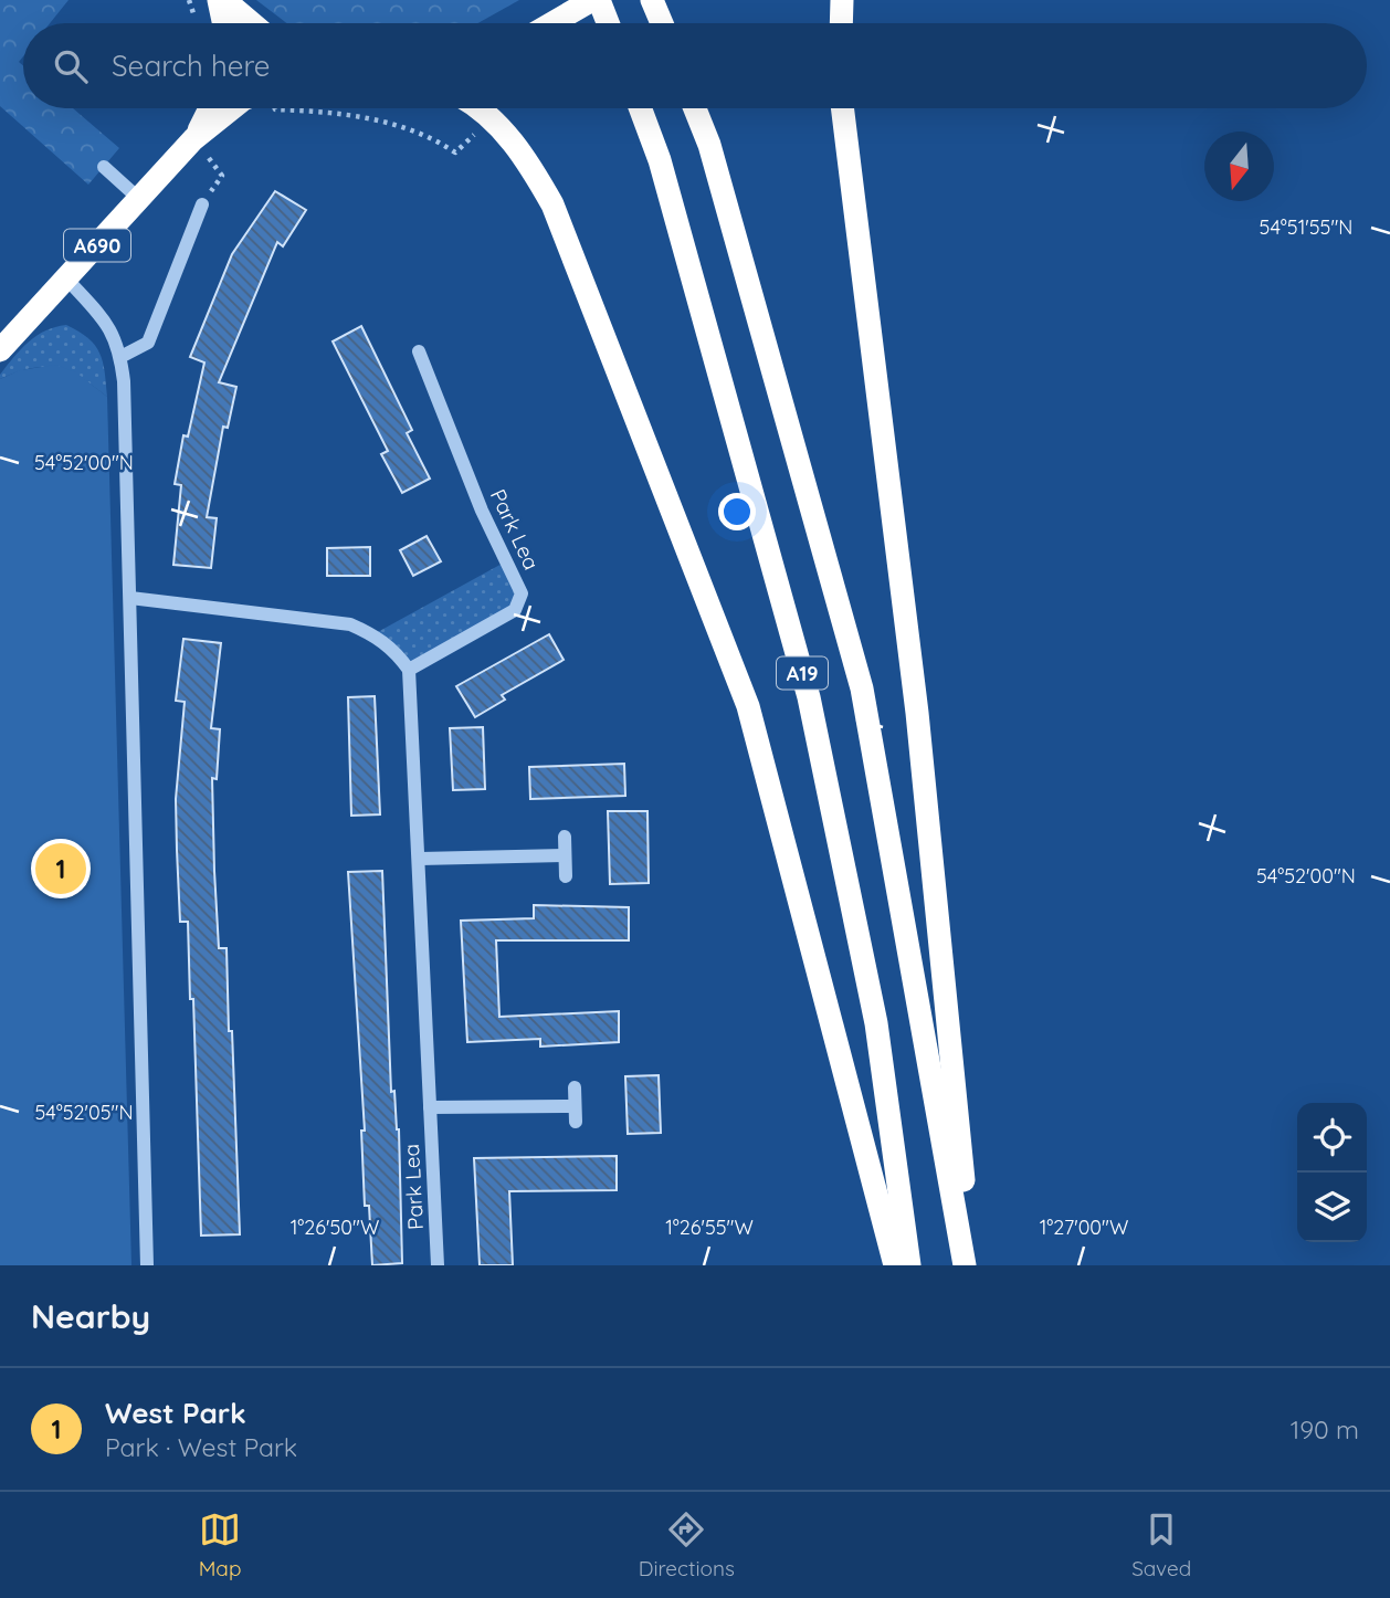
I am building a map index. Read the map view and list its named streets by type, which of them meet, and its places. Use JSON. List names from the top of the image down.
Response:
{
  "streets": {
    "highway": ["A690", "A19"],
    "street": ["Park Lea"]
  },
  "north": "bottom",
  "page": {
    "search": "Search here",
    "pins": "1",
    "heading": "Nearby",
    "list": [
      {
        "mark": "1",
        "name": "West Park",
        "note": "Park · West Park",
        "value": "190 m"
      }
    ],
    "nav": ["Map", "Directions", "Saved"]
  },
  "coordinates": [
    "54°51'55\"N",
    "54°52'00\"N",
    "54°52'05\"N",
    "1°26'50\"W",
    "1°26'55\"W",
    "1°27'00\"W"
  ]
}
